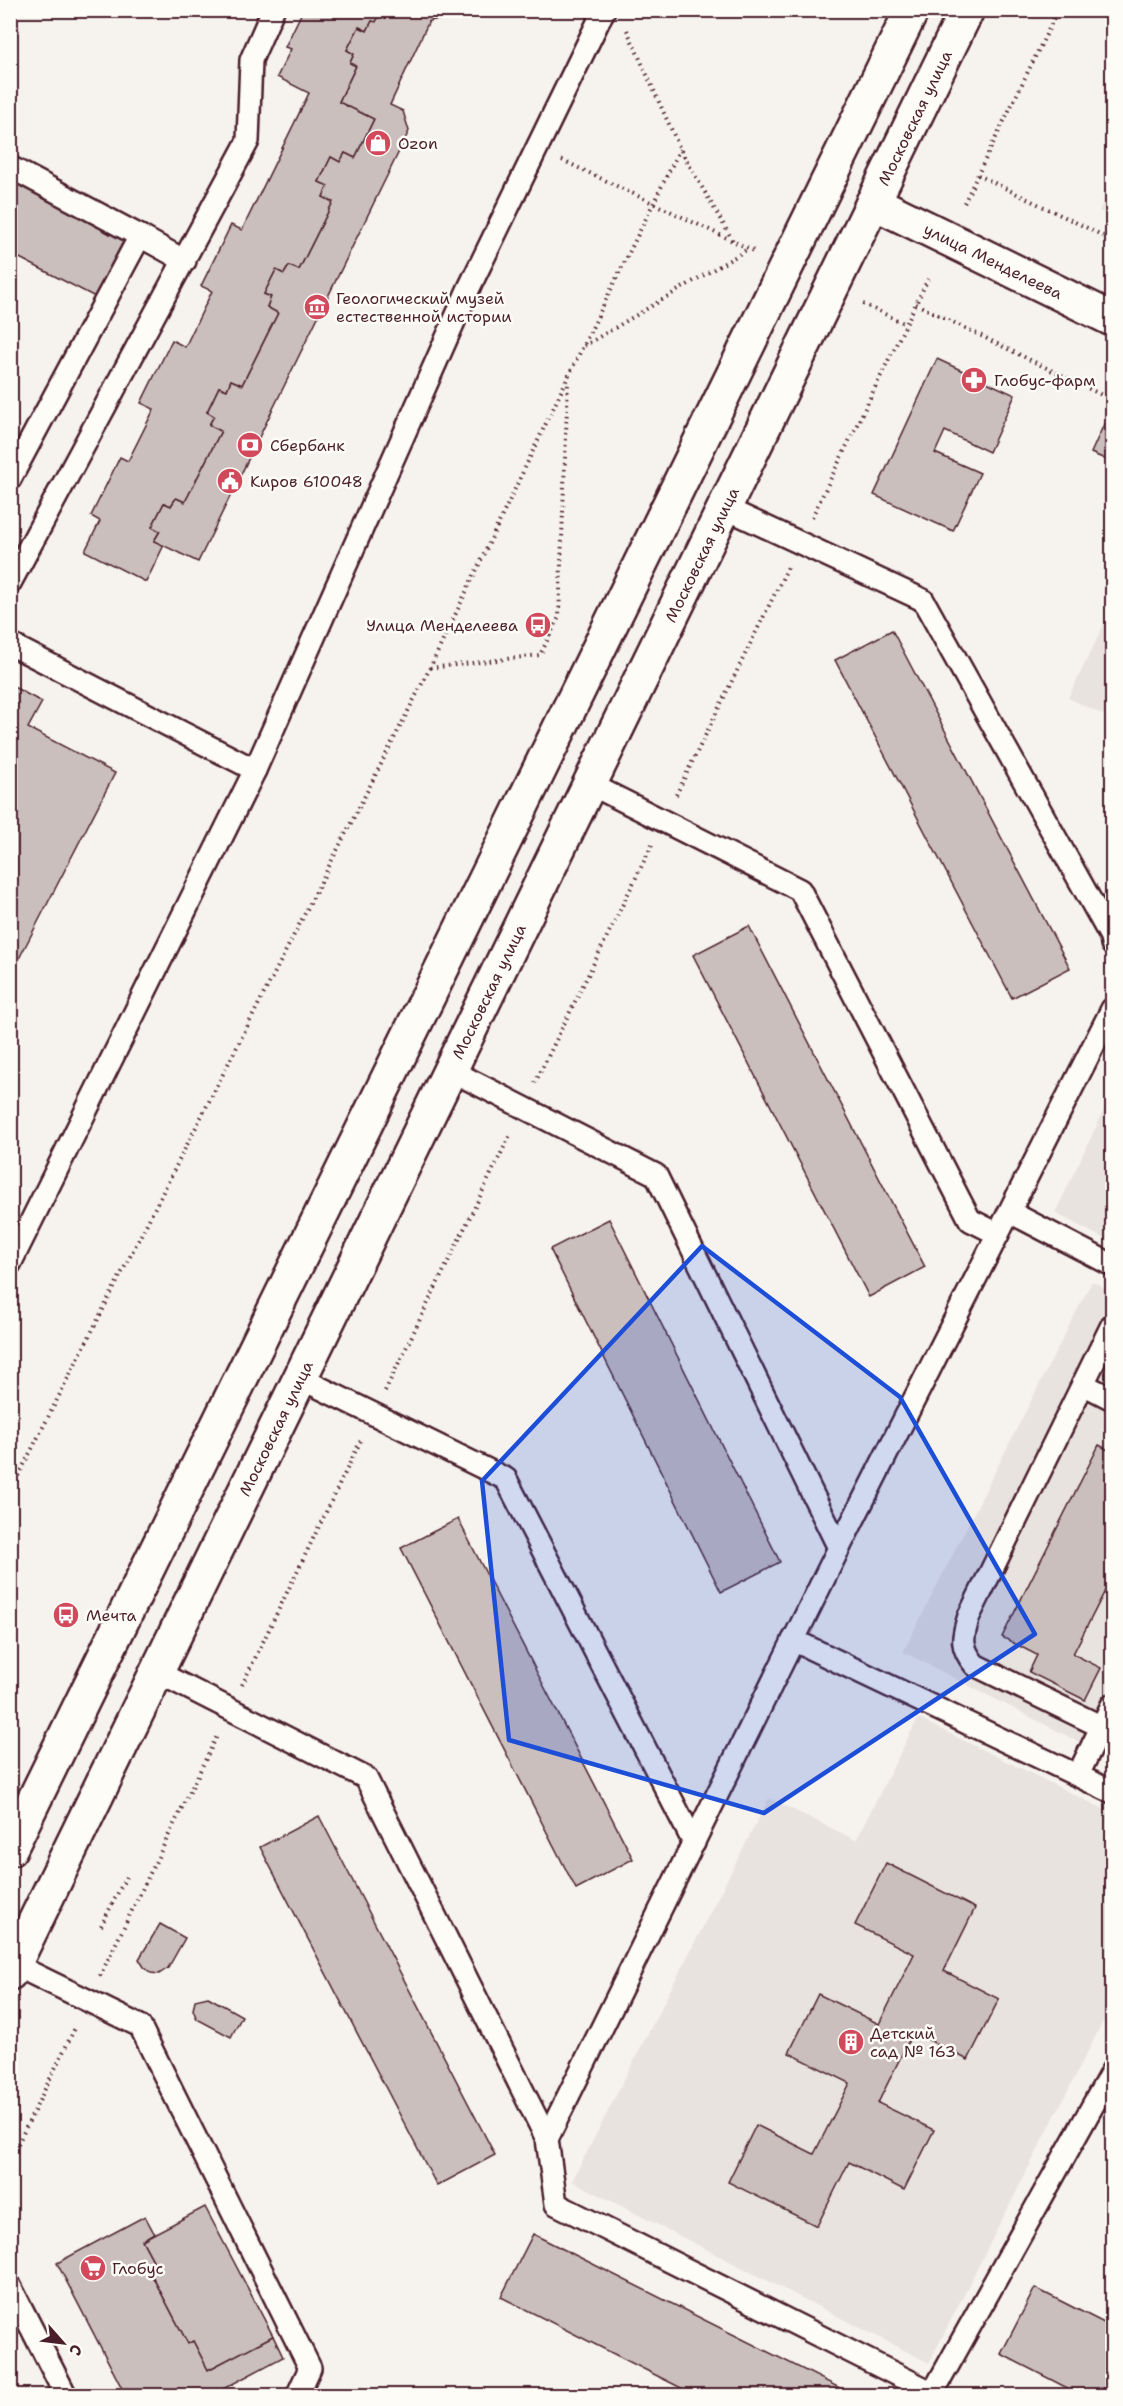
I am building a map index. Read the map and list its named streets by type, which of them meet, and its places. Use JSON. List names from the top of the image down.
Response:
{
  "streets": {
    "main road": ["Московская улица", "улица Менделеева"]
  },
  "crossings": [
    ["Московская улица", "улица Менделеева"]
  ],
  "places": {
    "shop": ["Ozon"],
    "museum": ["Геологический музей естественной истории"],
    "pharmacy": ["Глобус-фарм"],
    "bank": ["Сбербанк"],
    "public building": ["Киров 610048"],
    "bus stop": ["Улица Менделеева", "Мечта"],
    "building": ["Детский сад № 163"],
    "supermarket": ["Глобус"]
  },
  "north": "bottom right"
}
